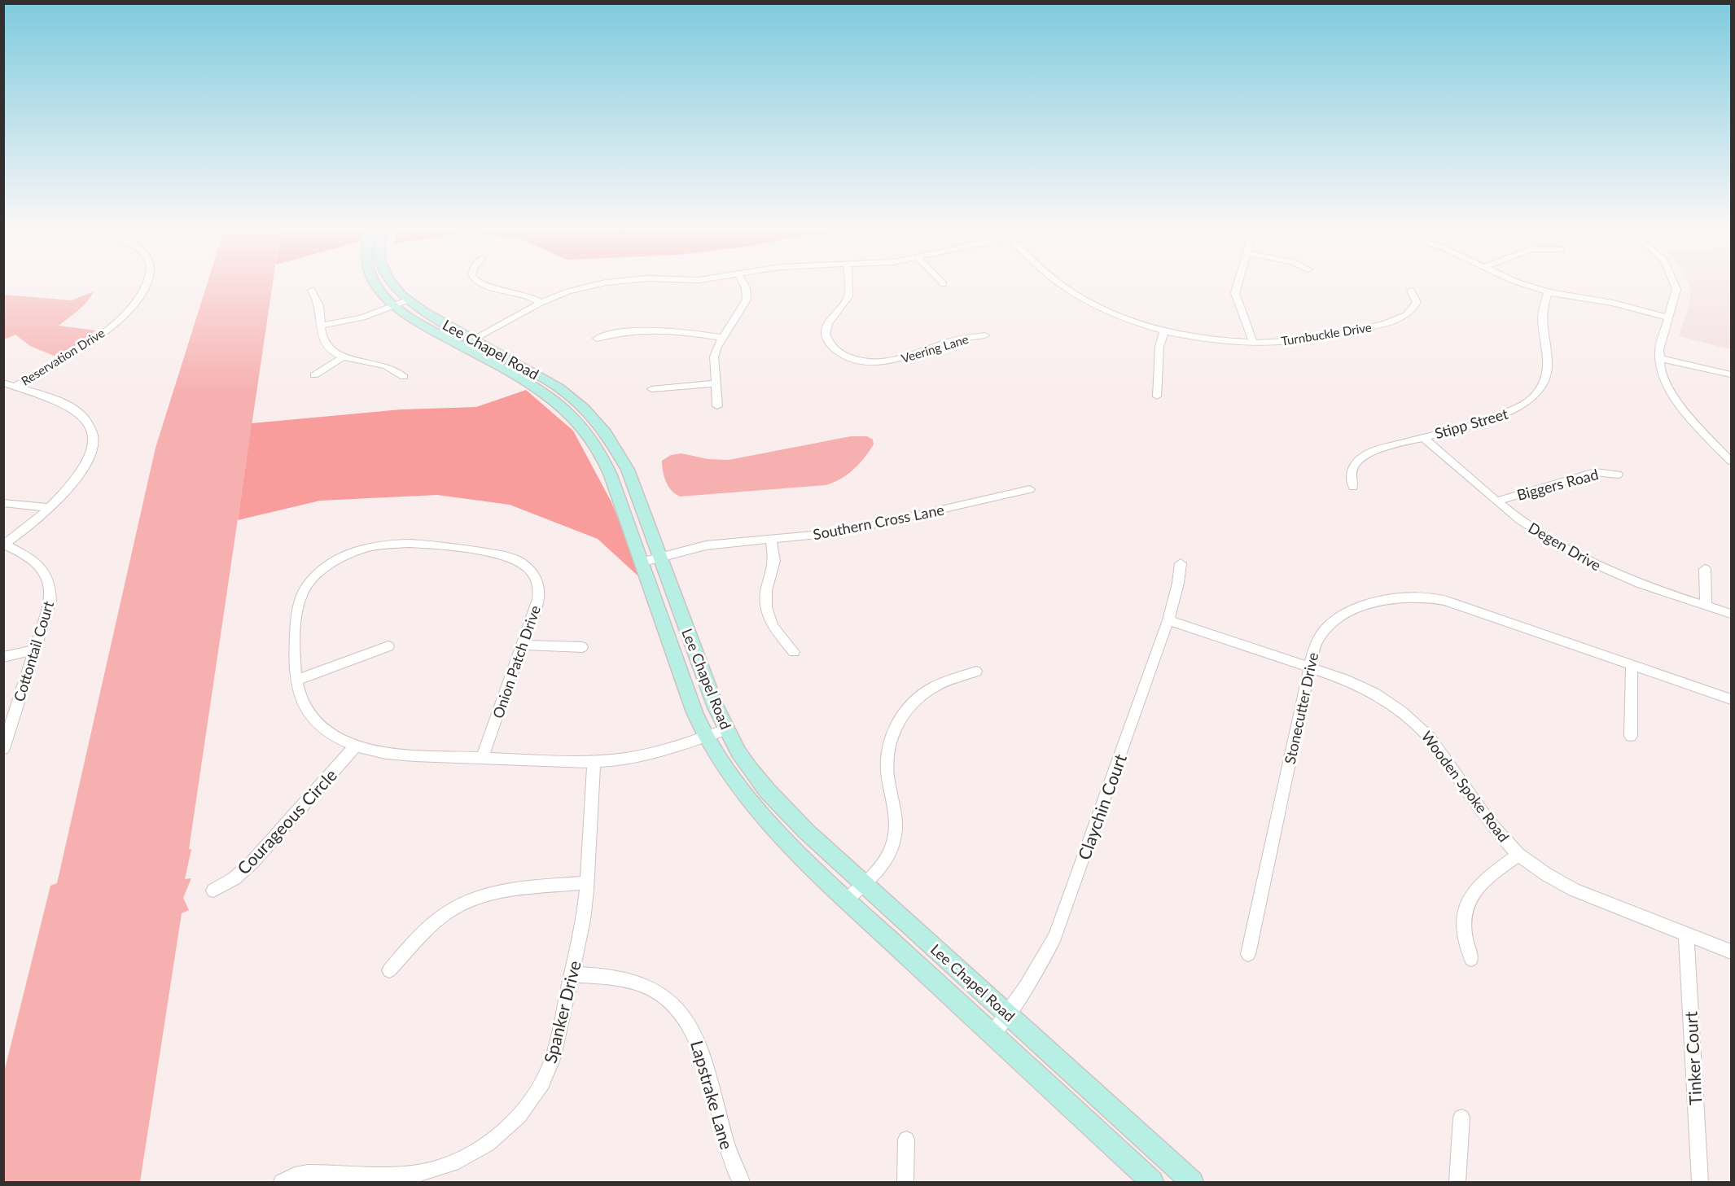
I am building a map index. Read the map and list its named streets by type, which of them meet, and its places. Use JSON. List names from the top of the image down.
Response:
{
  "streets": {
    "main road": ["Lee Chapel Road"],
    "street": [
      "Turnbuckle Drive",
      "Veering Lane",
      "Reservation Drive",
      "Stipp Street",
      "Biggers Road",
      "Southern Cross Lane",
      "Degen Drive",
      "Cottontail Court",
      "Onion Patch Drive",
      "Stonecutter Drive",
      "Wooden Spoke Road",
      "Claychin Court",
      "Courageous Circle",
      "Spanker Drive",
      "Tinker Court",
      "Lapstrake Lane"
    ]
  },
  "crossings": [
    ["Lee Chapel Road", "Southern Cross Lane"],
    ["Lee Chapel Road", "Onion Patch Drive"],
    ["Lee Chapel Road", "Claychin Court"],
    ["Stipp Street", "Degen Drive"],
    ["Biggers Road", "Degen Drive"],
    ["Onion Patch Drive", "Courageous Circle"],
    ["Onion Patch Drive", "Spanker Drive"],
    ["Stonecutter Drive", "Wooden Spoke Road"],
    ["Wooden Spoke Road", "Claychin Court"],
    ["Wooden Spoke Road", "Tinker Court"],
    ["Spanker Drive", "Lapstrake Lane"]
  ]
}
